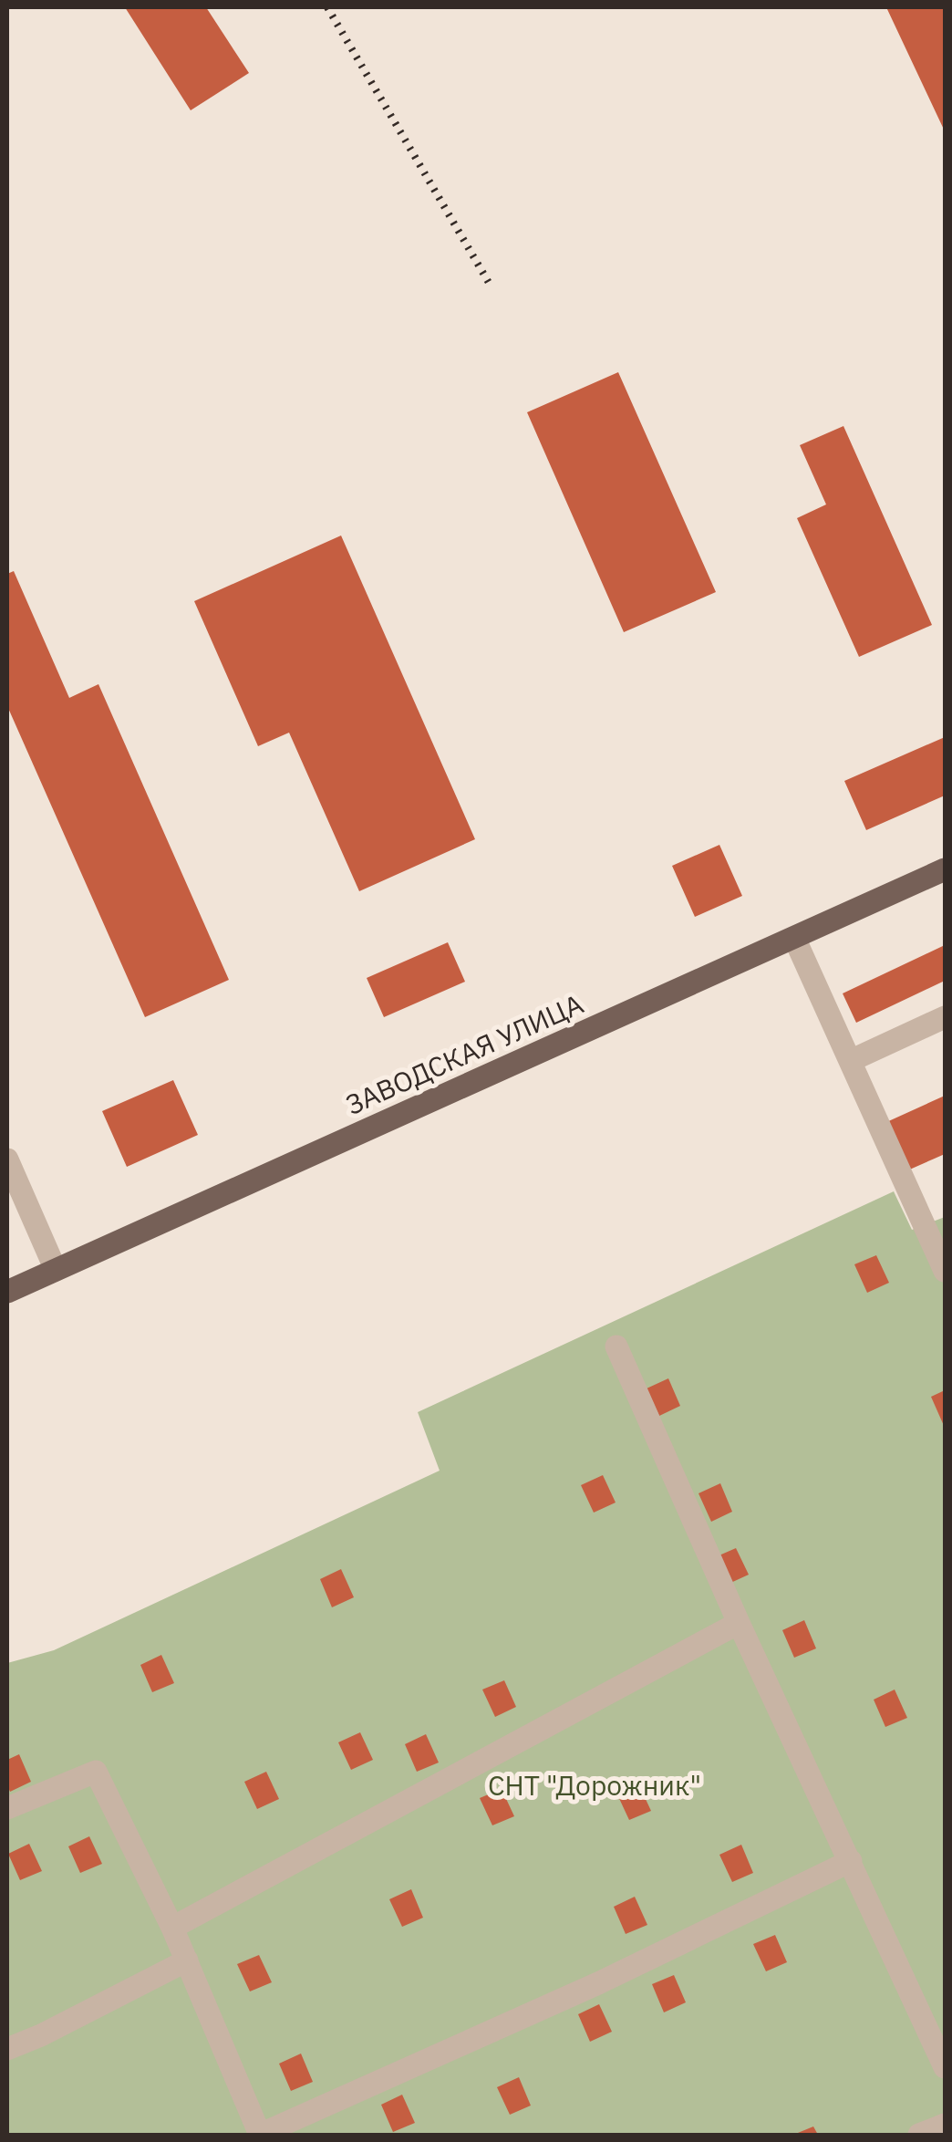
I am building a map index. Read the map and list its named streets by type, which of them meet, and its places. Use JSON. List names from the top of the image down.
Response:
{
  "streets": {
    "main road": ["ЗАВОДСКАЯ УЛИЦА"]
  },
  "parks": ["СНТ \"Дорожник\""]
}
